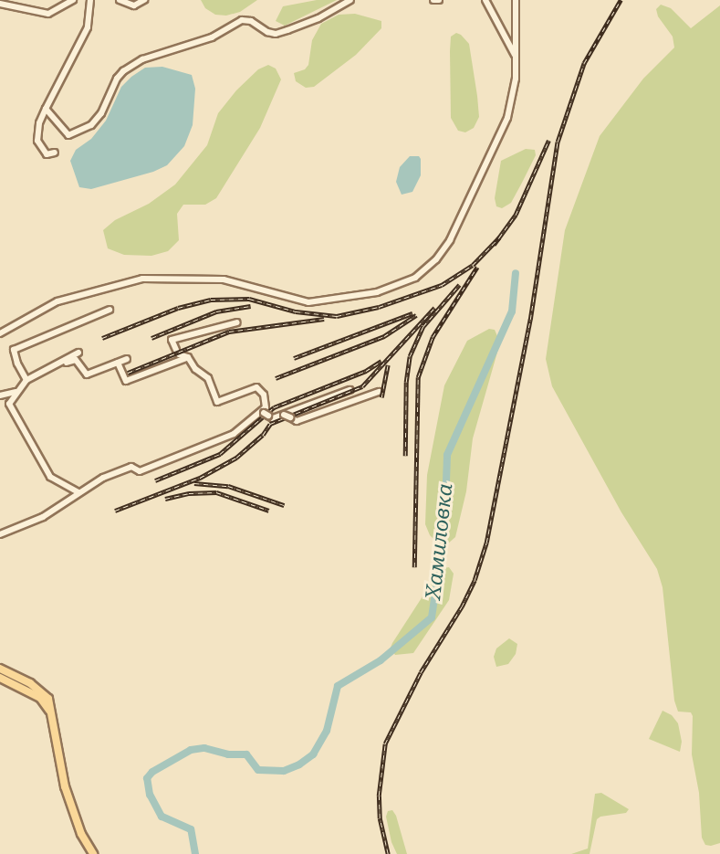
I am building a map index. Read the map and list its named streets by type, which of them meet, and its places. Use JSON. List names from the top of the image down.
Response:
{
  "water": ["Хамиловка"]
}
